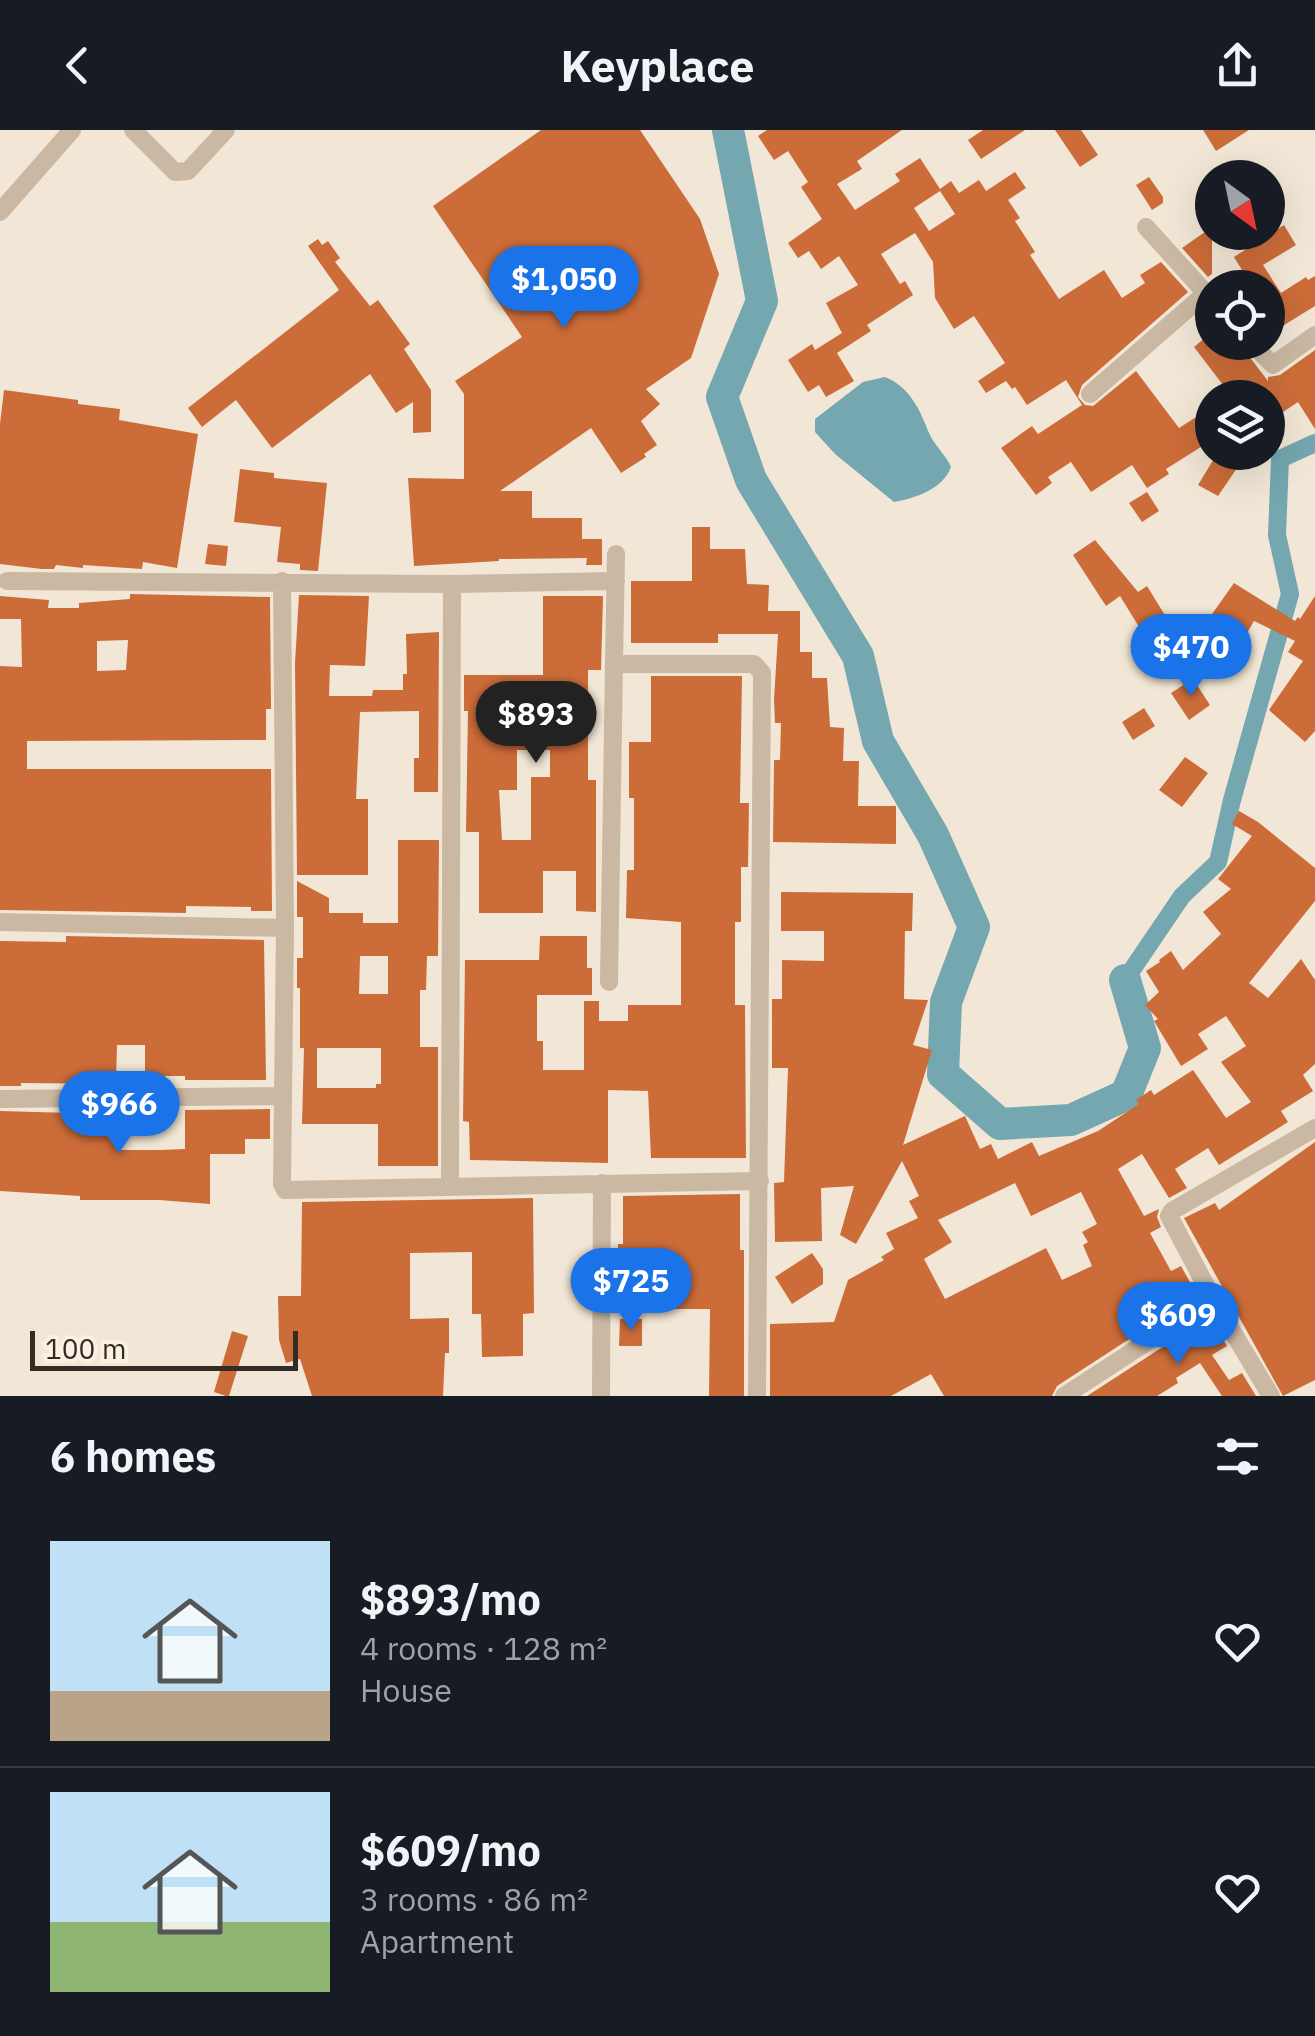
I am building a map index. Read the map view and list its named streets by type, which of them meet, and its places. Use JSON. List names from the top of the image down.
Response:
{
  "scale_bar": "100 m",
  "north": "bottom right",
  "page": {
    "header": "Keyplace",
    "price": [
      "$1,050",
      "$470",
      "$893",
      "$966",
      "$725",
      "$609"
    ],
    "scale": "100 m",
    "heading": "6 homes",
    "list": [
      {
        "name": "$893/mo",
        "note": "4 rooms · 128 m² · House"
      },
      {
        "name": "$609/mo",
        "note": "3 rooms · 86 m² · Apartment"
      }
    ]
  }
}
